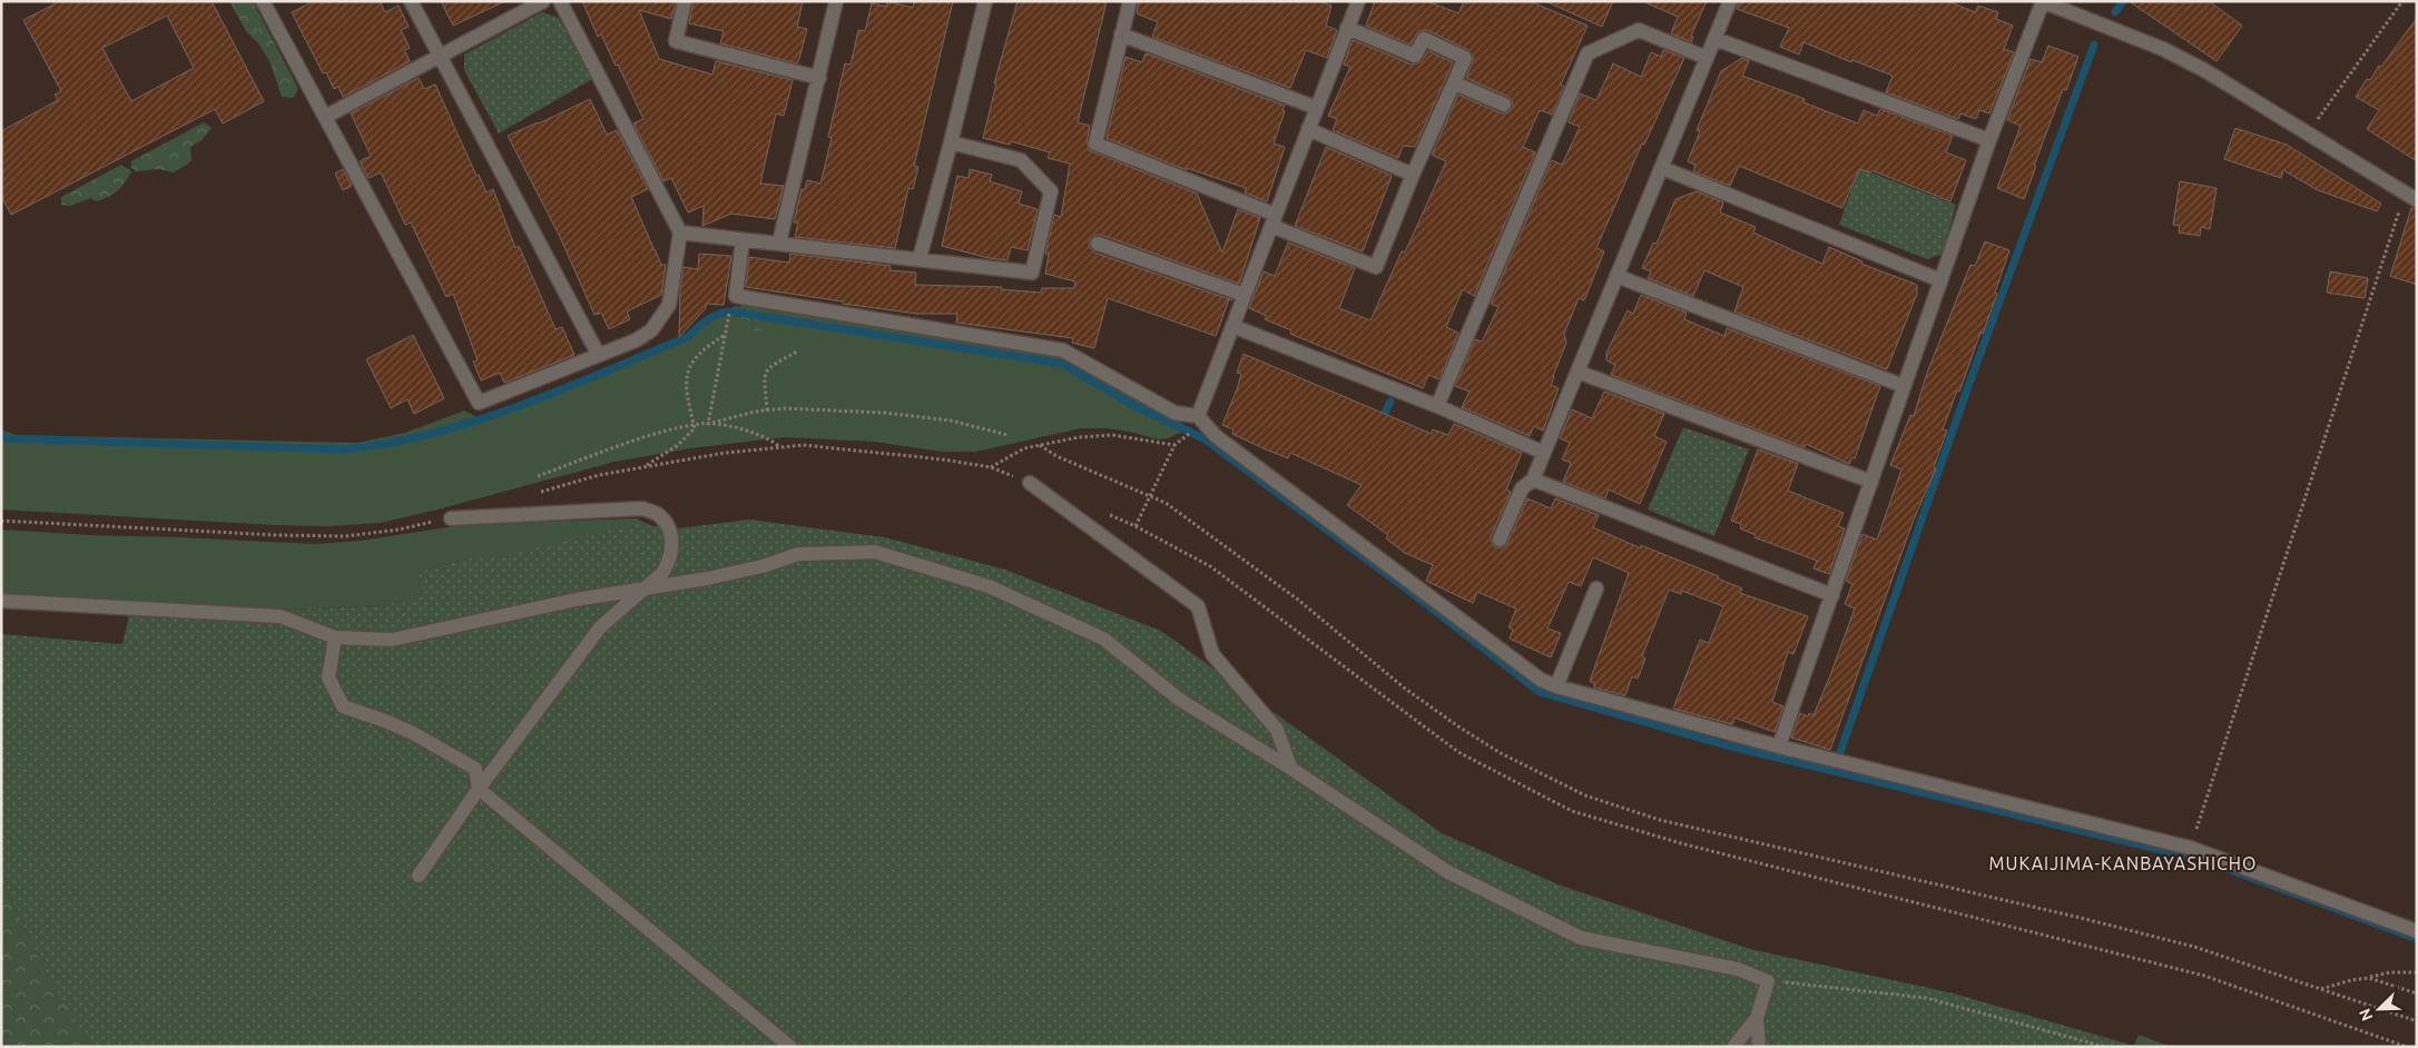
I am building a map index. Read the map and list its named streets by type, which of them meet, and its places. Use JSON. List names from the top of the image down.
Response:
{
  "districts": ["MUKAIJIMA-KANBAYASHICHO"],
  "north": "bottom left"
}
